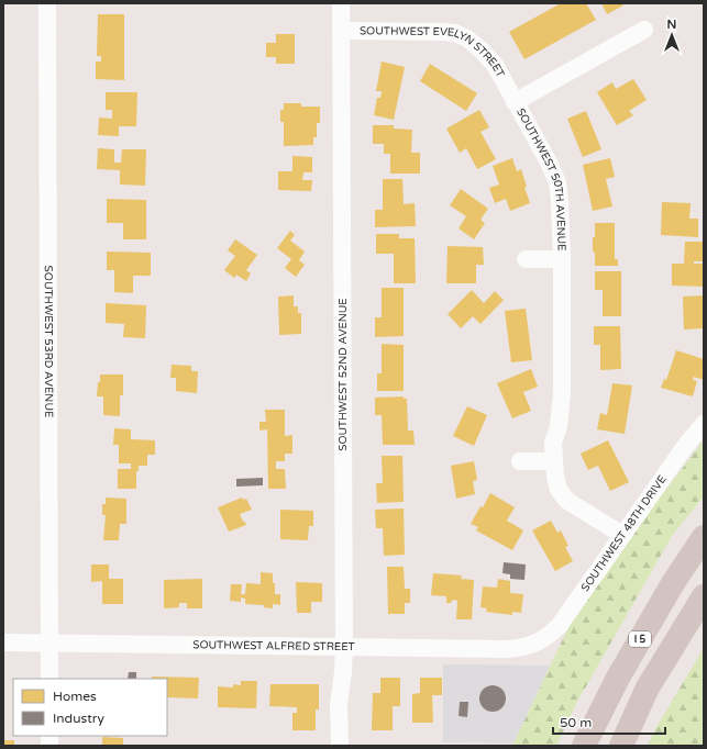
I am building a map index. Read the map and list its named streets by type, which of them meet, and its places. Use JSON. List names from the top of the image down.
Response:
{
  "streets": {
    "highway": ["I 5"],
    "street": [
      "SOUTHWEST EVELYN STREET",
      "SOUTHWEST 50TH AVENUE",
      "SOUTHWEST 53RD AVENUE",
      "SOUTHWEST 52ND AVENUE",
      "SOUTHWEST 48TH DRIVE",
      "SOUTHWEST ALFRED STREET"
    ]
  },
  "crossings": [
    ["SOUTHWEST EVELYN STREET", "SOUTHWEST 50TH AVENUE"],
    ["SOUTHWEST EVELYN STREET", "SOUTHWEST 52ND AVENUE"],
    ["SOUTHWEST 50TH AVENUE", "SOUTHWEST 48TH DRIVE"],
    ["SOUTHWEST 53RD AVENUE", "SOUTHWEST ALFRED STREET"],
    ["SOUTHWEST 52ND AVENUE", "SOUTHWEST ALFRED STREET"],
    ["SOUTHWEST 48TH DRIVE", "SOUTHWEST ALFRED STREET"]
  ],
  "legend": ["Homes", "Industry"],
  "scale_bar": "50 m",
  "north": "top"
}
